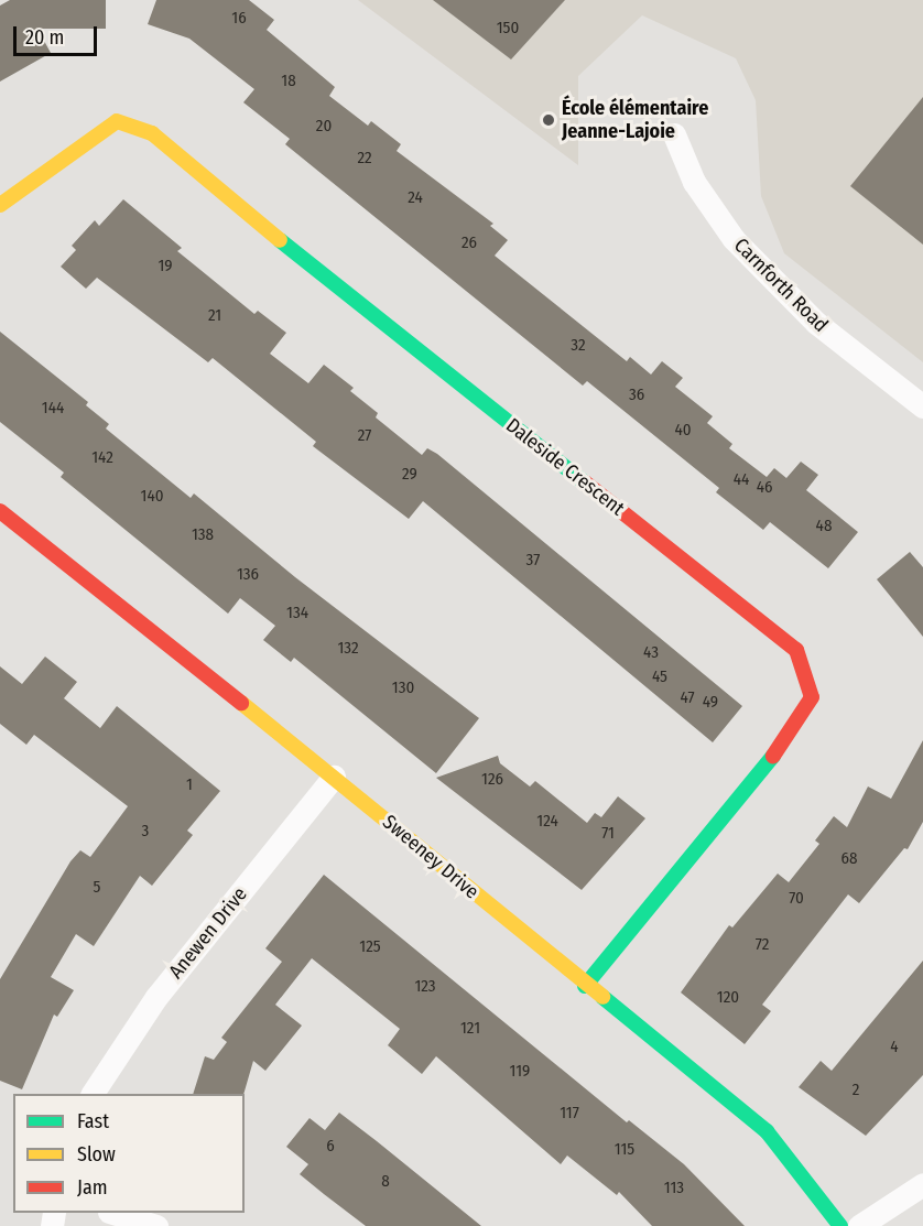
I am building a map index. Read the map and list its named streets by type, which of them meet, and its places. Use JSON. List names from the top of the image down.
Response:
{
  "streets": {
    "street": [
      "Carnforth Road",
      "Daleside Crescent",
      "Sweeney Drive",
      "Anewen Drive"
    ]
  },
  "crossings": [
    ["Daleside Crescent", "Sweeney Drive"],
    ["Sweeney Drive", "Anewen Drive"]
  ],
  "places": ["École élémentaire Jeanne-Lajoie"],
  "house_numbers": [
    "16",
    "150",
    "18",
    "20",
    "22",
    "24",
    "26",
    "19",
    "21",
    "32",
    "36",
    "144",
    "40",
    "27",
    "142",
    "29",
    "44",
    "46",
    "140",
    "48",
    "138",
    "37",
    "136",
    "134",
    "132",
    "43",
    "45",
    "130",
    "47",
    "49",
    "126",
    "1",
    "124",
    "3",
    "71",
    "68",
    "5",
    "70",
    "72",
    "125",
    "123",
    "120",
    "121",
    "4",
    "119",
    "2",
    "117",
    "6",
    "115",
    "8",
    "113"
  ],
  "legend": ["Fast", "Slow", "Jam"],
  "scale_bar": "20 m"
}
